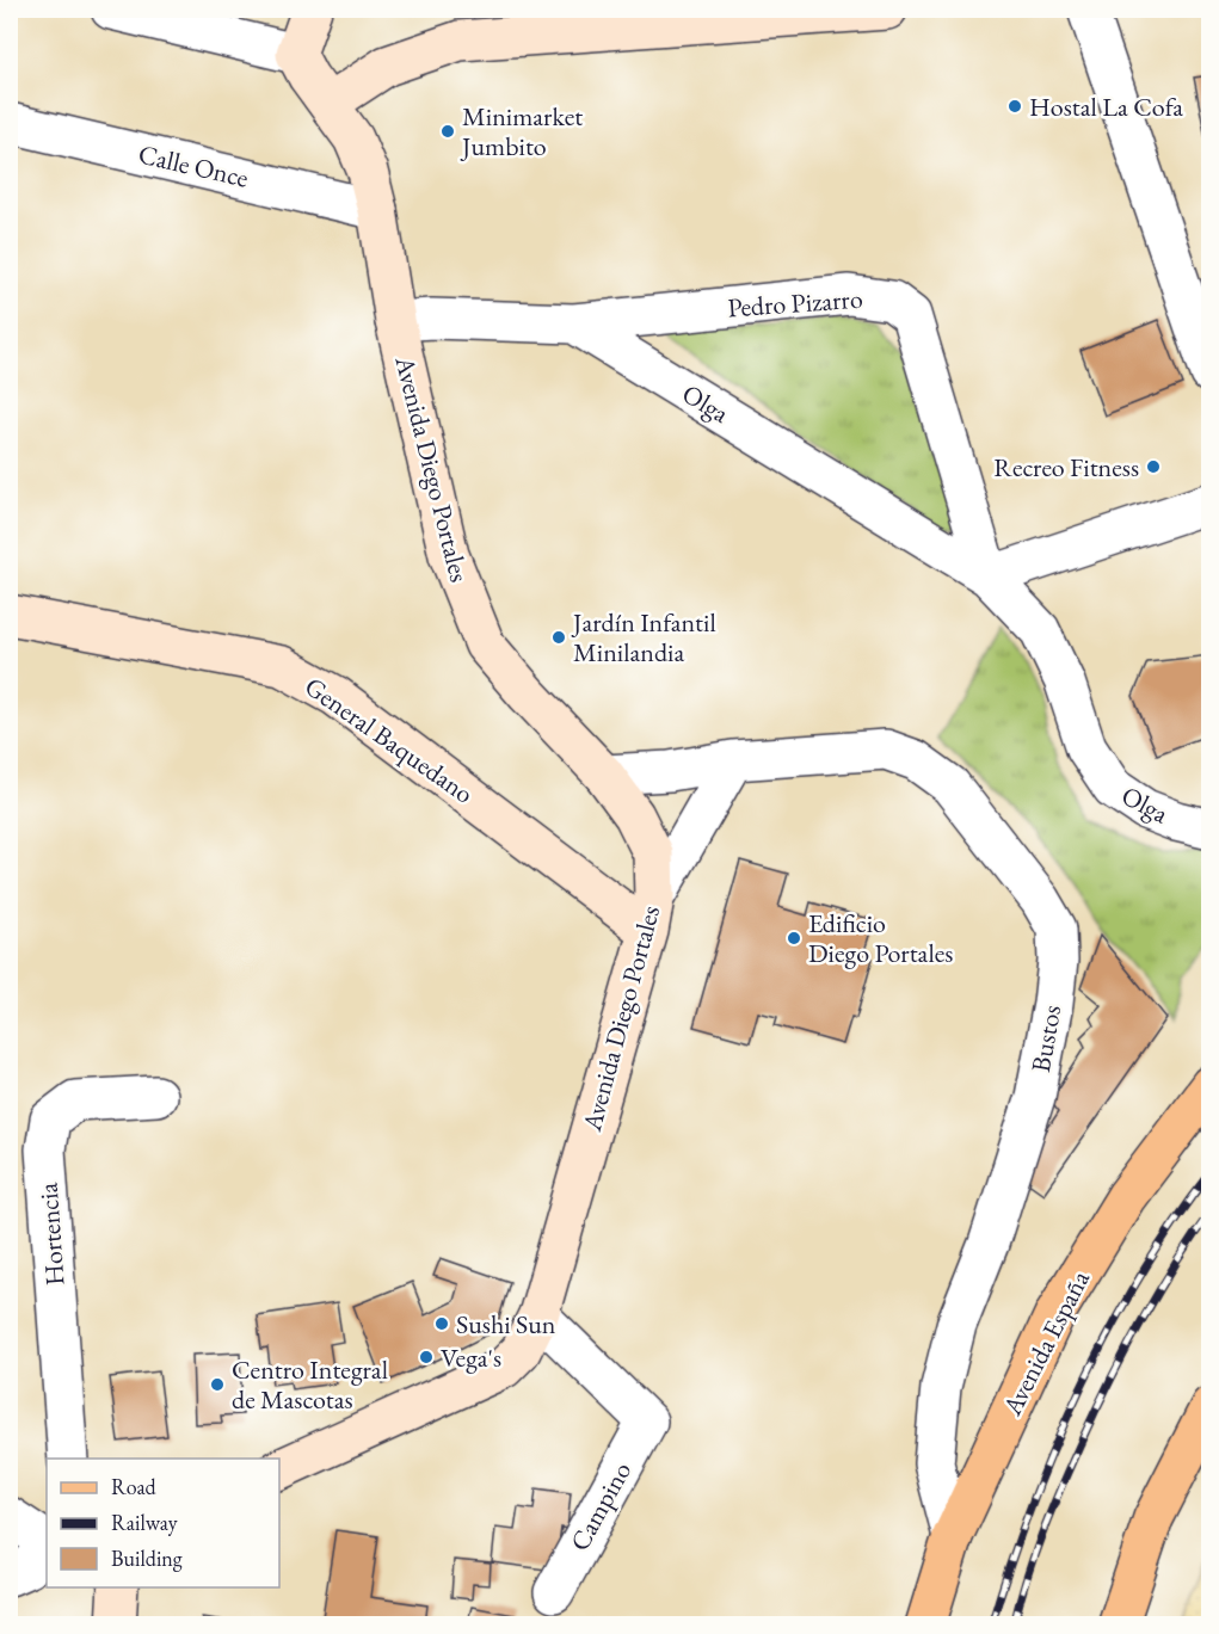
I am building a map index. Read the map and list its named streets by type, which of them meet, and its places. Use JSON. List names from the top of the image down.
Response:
{
  "streets": {
    "main road": ["Avenida España"],
    "street": [
      "Calle Once",
      "Pedro Pizarro",
      "Olga",
      "Avenida Diego Portales",
      "General Baquedano",
      "Bustos",
      "Hortencia",
      "Campino"
    ]
  },
  "crossings": [
    ["Calle Once", "Avenida Diego Portales"],
    ["Pedro Pizarro", "Olga"],
    ["Olga", "Avenida Diego Portales"],
    ["Avenida Diego Portales", "General Baquedano"],
    ["Avenida Diego Portales", "Bustos"],
    ["Avenida Diego Portales", "Campino"],
    ["Bustos", "Avenida España"]
  ],
  "places": [
    "Hostal La Cofa",
    "Minimarket Jumbito",
    "Recreo Fitness",
    "Jardín Infantil Minilandia",
    "Edificio Diego Portales",
    "Sushi Sun",
    "Vega's",
    "Centro Integral de Mascotas"
  ],
  "legend": ["Road", "Railway", "Building"]
}
